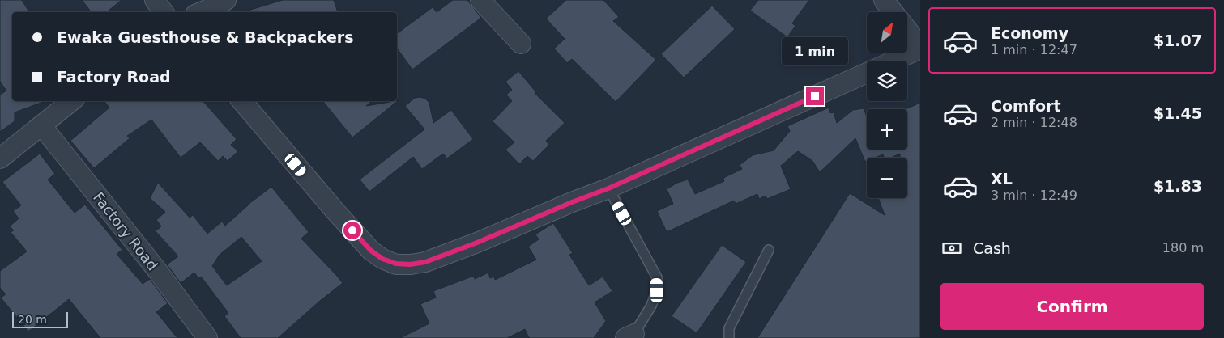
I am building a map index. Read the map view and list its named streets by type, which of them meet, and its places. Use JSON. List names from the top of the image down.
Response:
{
  "streets": {
    "street": ["Factory Road"]
  },
  "scale_bar": "20 m",
  "north": "top right",
  "page": {
    "list": [
      {
        "name": "Economy",
        "note": "1 min · 12:47",
        "value": "$1.07"
      },
      {
        "name": "Comfort",
        "note": "2 min · 12:48",
        "value": "$1.45"
      },
      {
        "name": "XL",
        "note": "3 min · 12:49",
        "value": "$1.83"
      }
    ],
    "map_buttons": ["+", "−"],
    "banner": ["Ewaka Guesthouse & Backpackers", "Factory Road"],
    "bubble": "1 min",
    "pay": ["Cash", "180 m"],
    "buttons": "Confirm",
    "scale": "20 m"
  }
}
